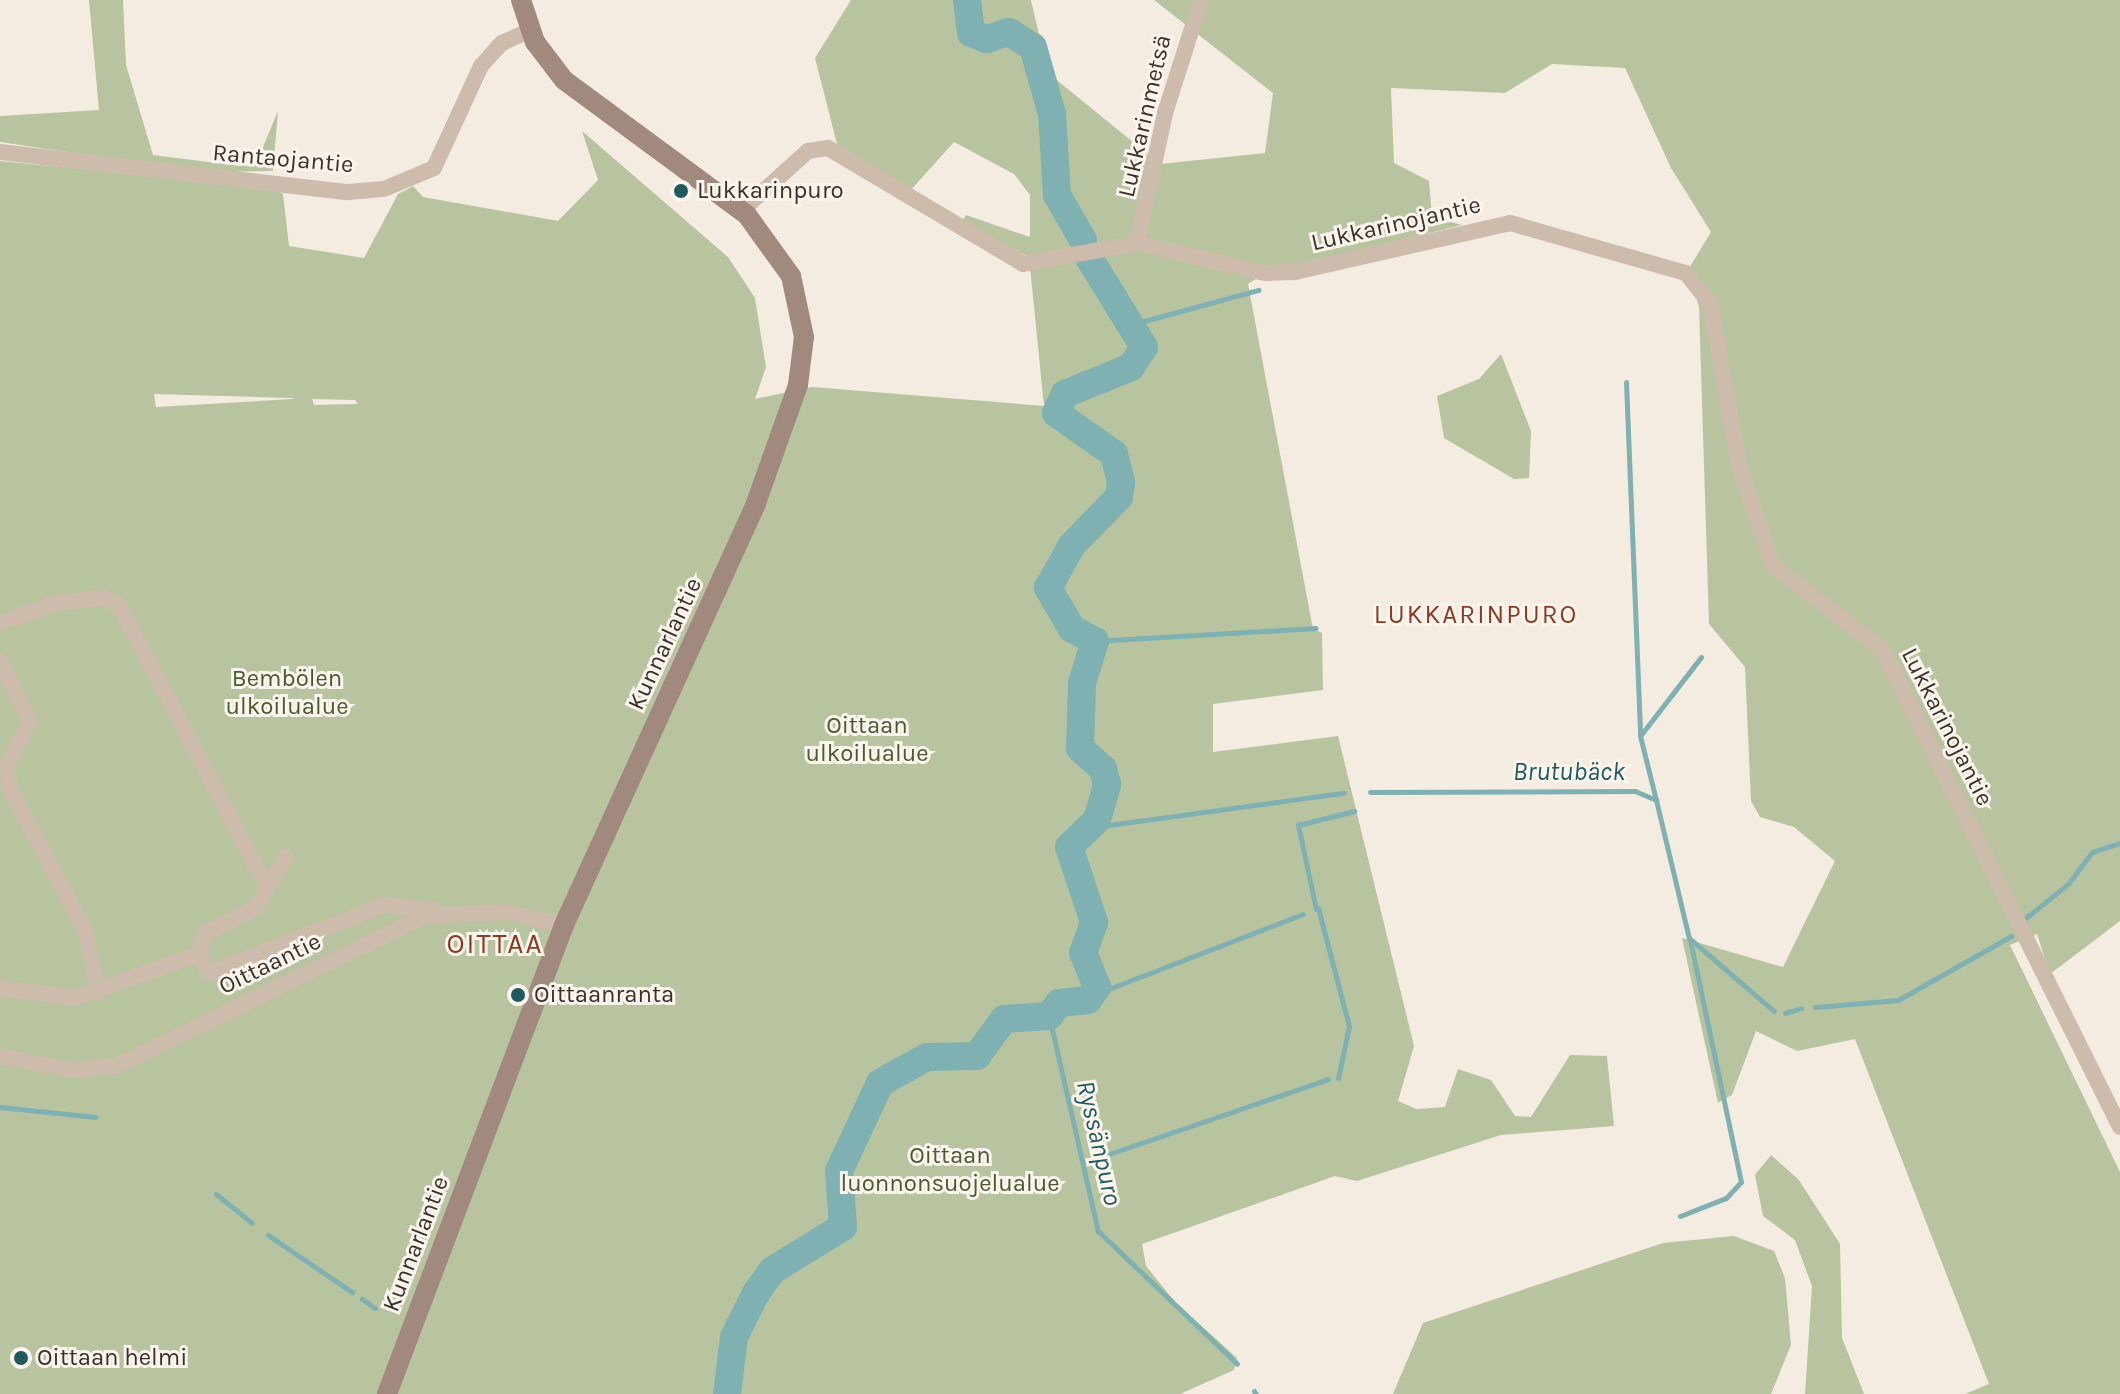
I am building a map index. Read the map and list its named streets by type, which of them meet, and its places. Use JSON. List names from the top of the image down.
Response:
{
  "streets": {
    "main road": ["Kunnarlantie"],
    "street": [
      "Lukkarinmetsä",
      "Rantaojantie",
      "Lukkarinojantie",
      "Oittaantie"
    ]
  },
  "crossings": [
    ["Lukkarinmetsä", "Lukkarinojantie"],
    ["Rantaojantie", "Kunnarlantie"],
    ["Lukkarinojantie", "Kunnarlantie"],
    ["Kunnarlantie", "Oittaantie"]
  ],
  "districts": ["LUKKARINPURO", "OITTAA"],
  "water": ["Brutubäck", "Ryssänpuro"],
  "parks": ["Bembölen ulkoilualue", "Oittaan ulkoilualue", "Oittaan luonnonsuojelualue"],
  "places": ["Lukkarinpuro", "Oittaanranta", "Oittaan helmi"]
}
